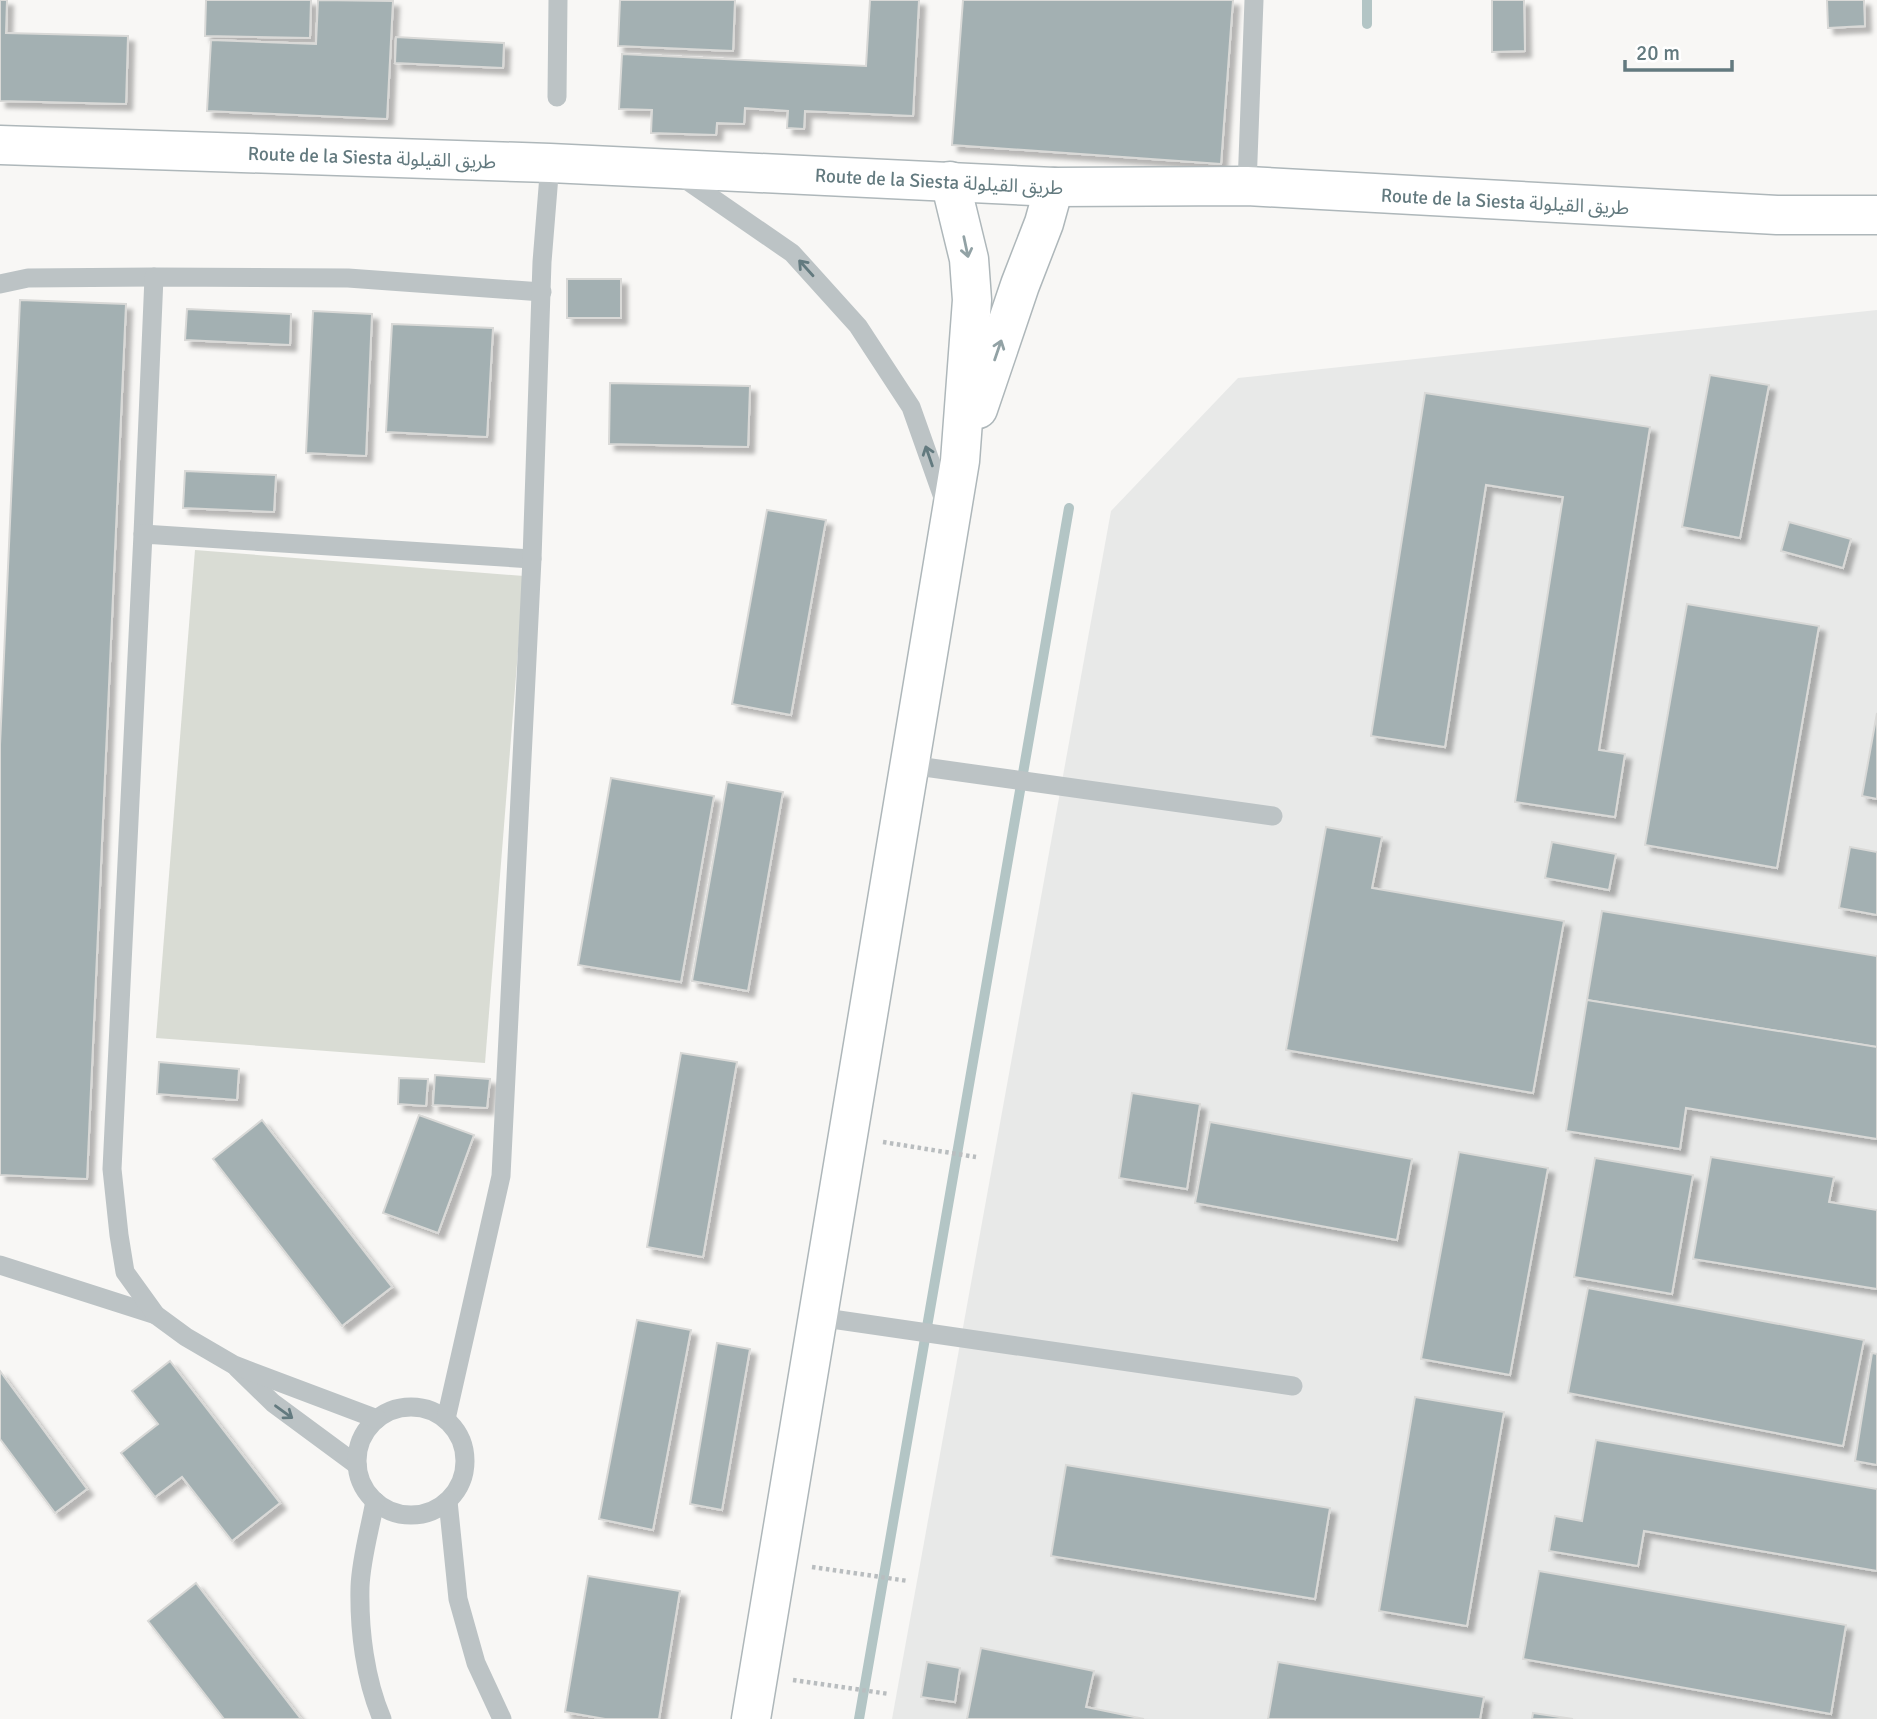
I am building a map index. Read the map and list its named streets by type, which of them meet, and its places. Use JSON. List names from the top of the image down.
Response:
{
  "streets": {
    "main road": ["Route de la Siesta طريق القيلولة"]
  },
  "scale_bar": "20 m"
}
